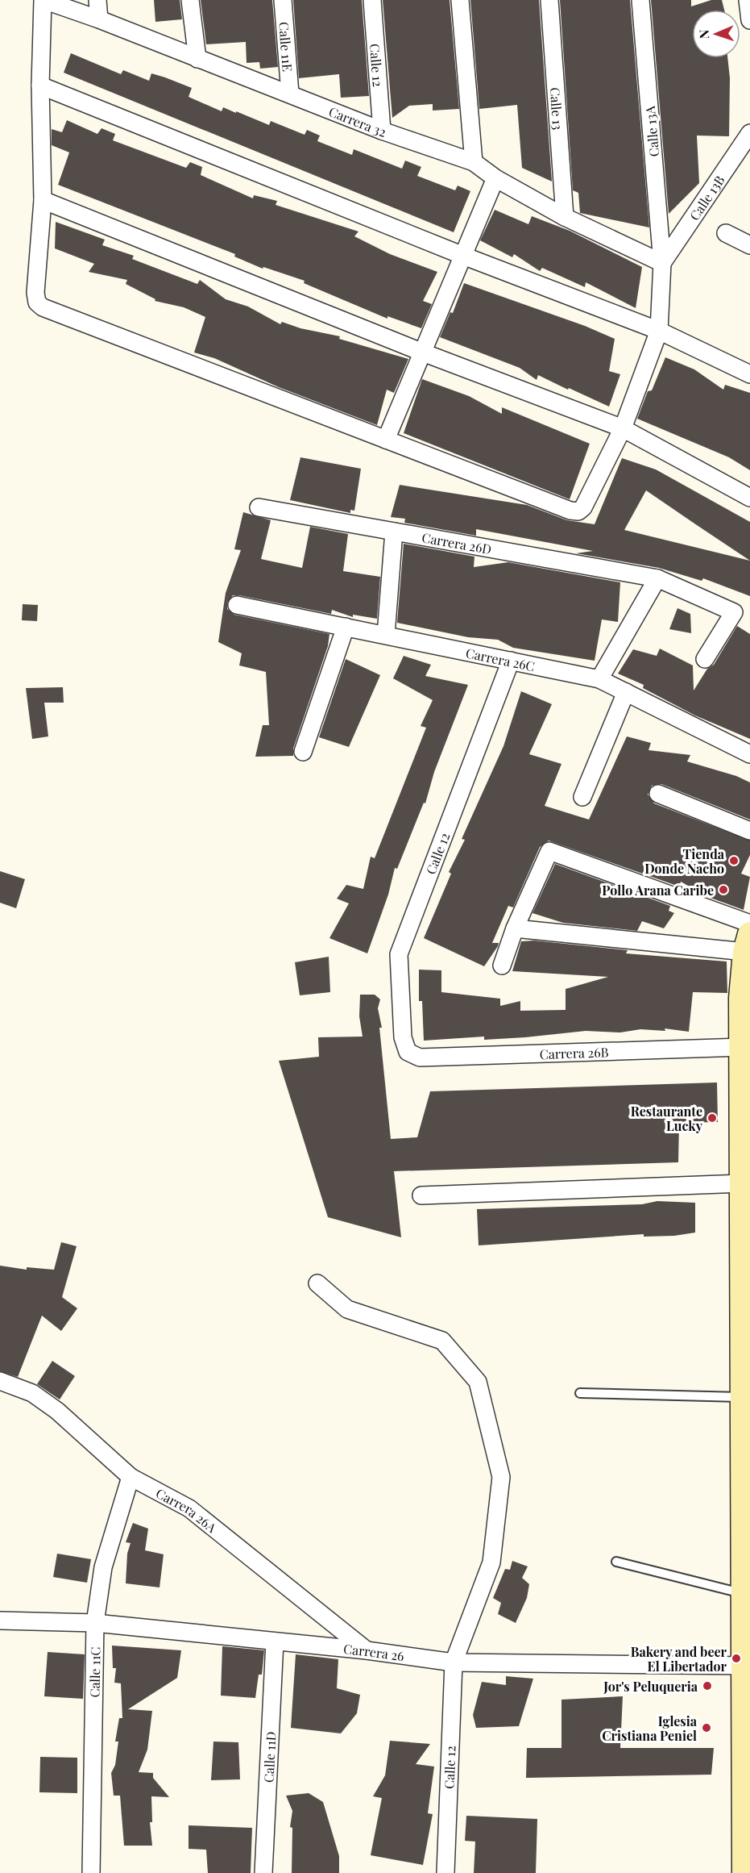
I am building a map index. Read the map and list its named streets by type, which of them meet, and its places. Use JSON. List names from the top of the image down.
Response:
{
  "streets": {
    "street": [
      "Calle 11E",
      "Calle 12",
      "Calle 13",
      "Carrera 32",
      "Calle 13A",
      "Calle 13B",
      "Carrera 26D",
      "Carrera 26C",
      "Carrera 26B",
      "Carrera 26A",
      "Carrera 26",
      "Calle 11C",
      "Calle 11D"
    ]
  },
  "crossings": [
    ["Calle 11E", "Carrera 32"],
    ["Calle 12", "Carrera 32"],
    ["Calle 12", "Carrera 26C"],
    ["Calle 12", "Carrera 26B"],
    ["Calle 12", "Carrera 26"],
    ["Calle 13", "Carrera 32"],
    ["Carrera 32", "Calle 13A"],
    ["Carrera 32", "Calle 13B"],
    ["Calle 13A", "Calle 13B"],
    ["Carrera 26A", "Carrera 26"],
    ["Carrera 26A", "Calle 11C"],
    ["Carrera 26", "Calle 11C"],
    ["Carrera 26", "Calle 11D"]
  ],
  "places": [
    "Tienda Donde Nacho",
    "Pollo Arana Caribe",
    "Restaurante Lucky",
    "Bakery and beer El Libertador",
    "Jor's Peluqueria",
    "Iglesia Cristiana Peniel"
  ],
  "north": "left"
}
